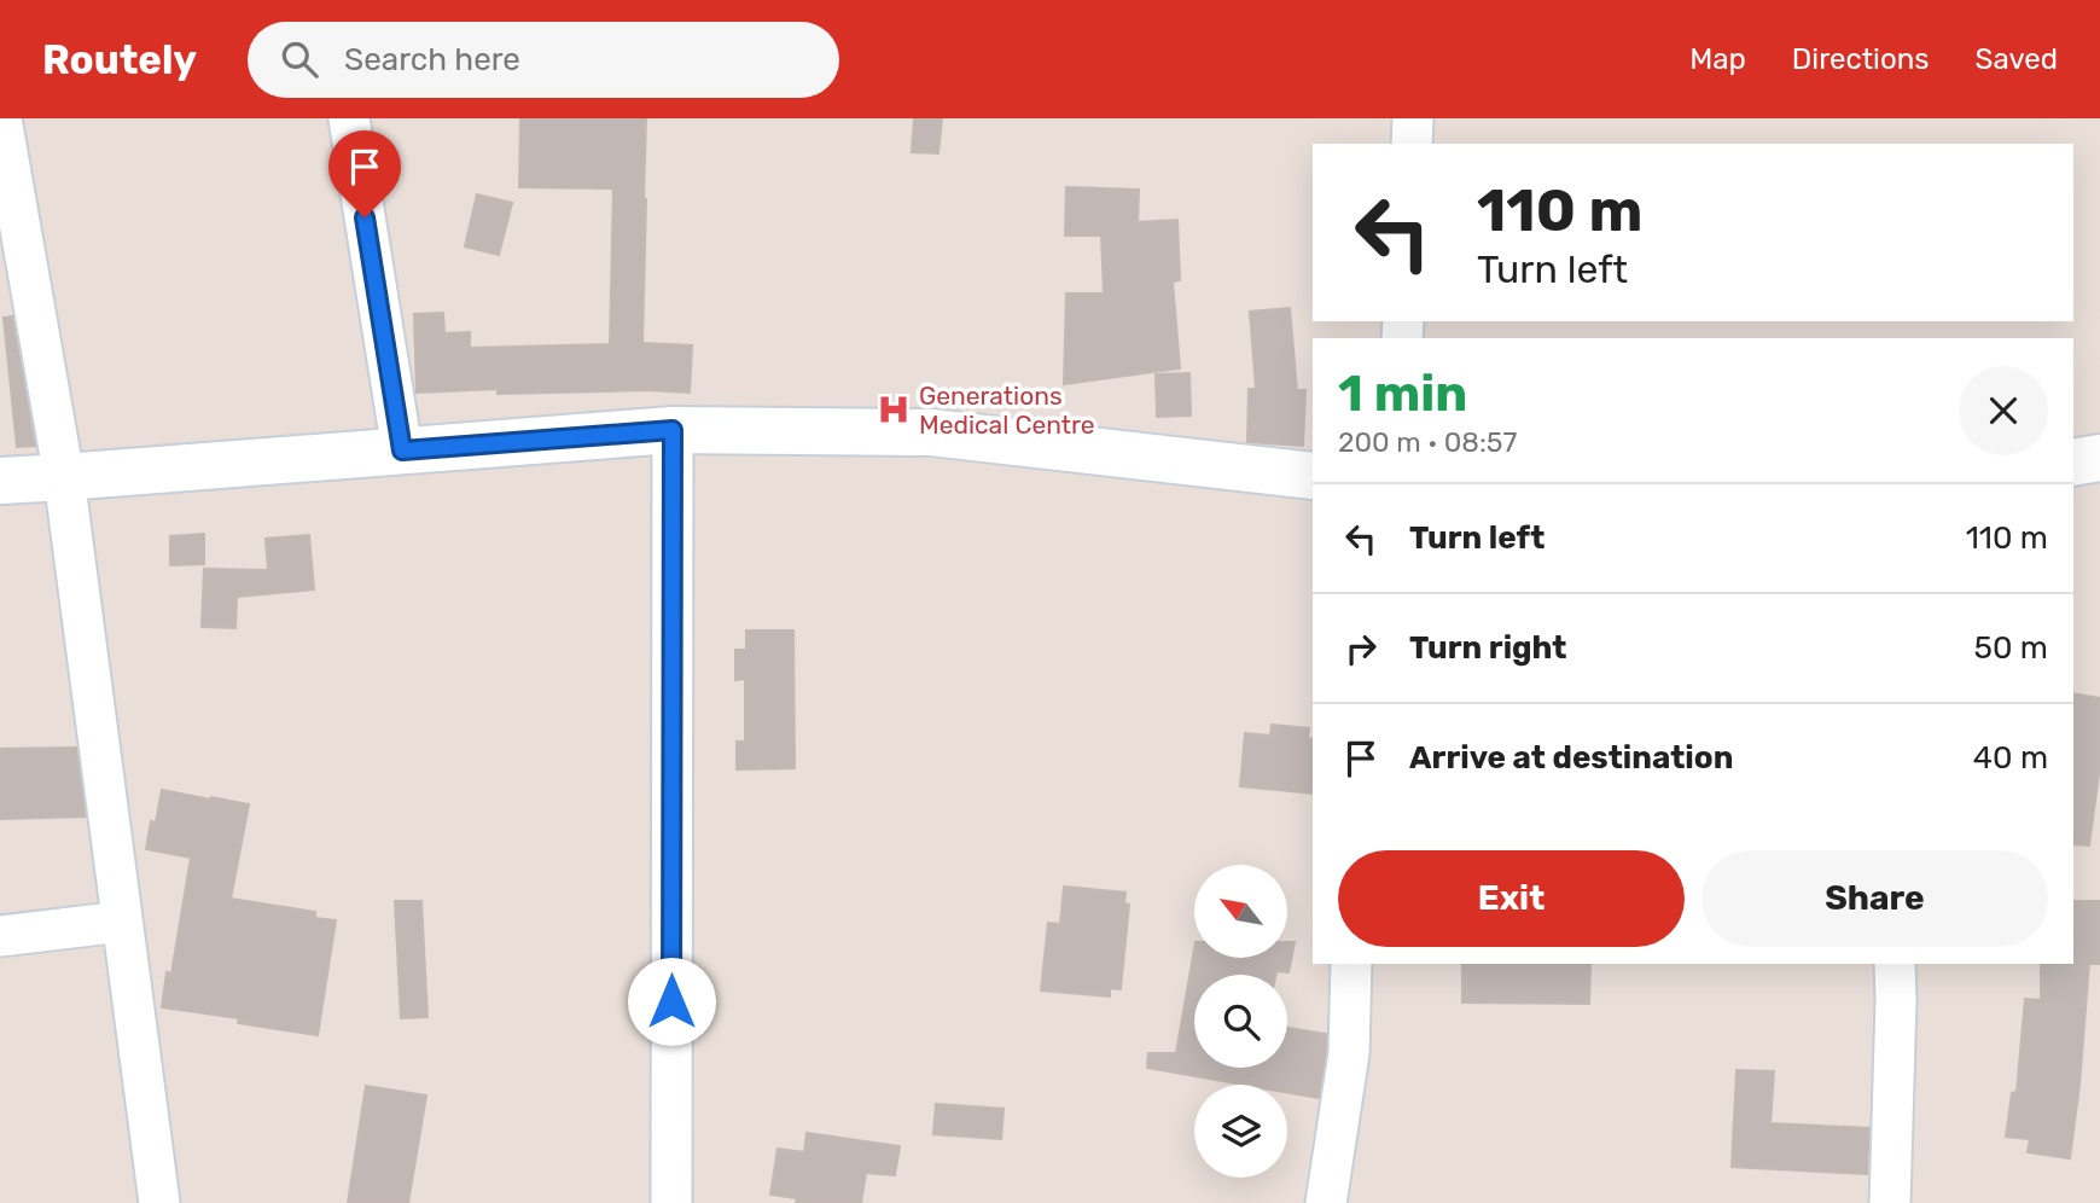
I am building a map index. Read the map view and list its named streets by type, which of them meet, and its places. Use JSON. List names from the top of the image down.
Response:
{
  "places": {
    "hospital": ["Generations Medical Centre"]
  },
  "north": "top left",
  "page": {
    "header": "Routely",
    "search": "Search here",
    "nav": ["Map", "Directions", "Saved"],
    "turn": ["110 m", "Turn left"],
    "heading": ["1 min", "200 m · 08:57"],
    "list": [
      {
        "name": "Turn left",
        "value": "110 m"
      },
      {
        "name": "Turn right",
        "value": "50 m"
      },
      {
        "name": "Arrive at destination",
        "value": "40 m"
      }
    ],
    "buttons": ["Exit", "Share"]
  }
}
